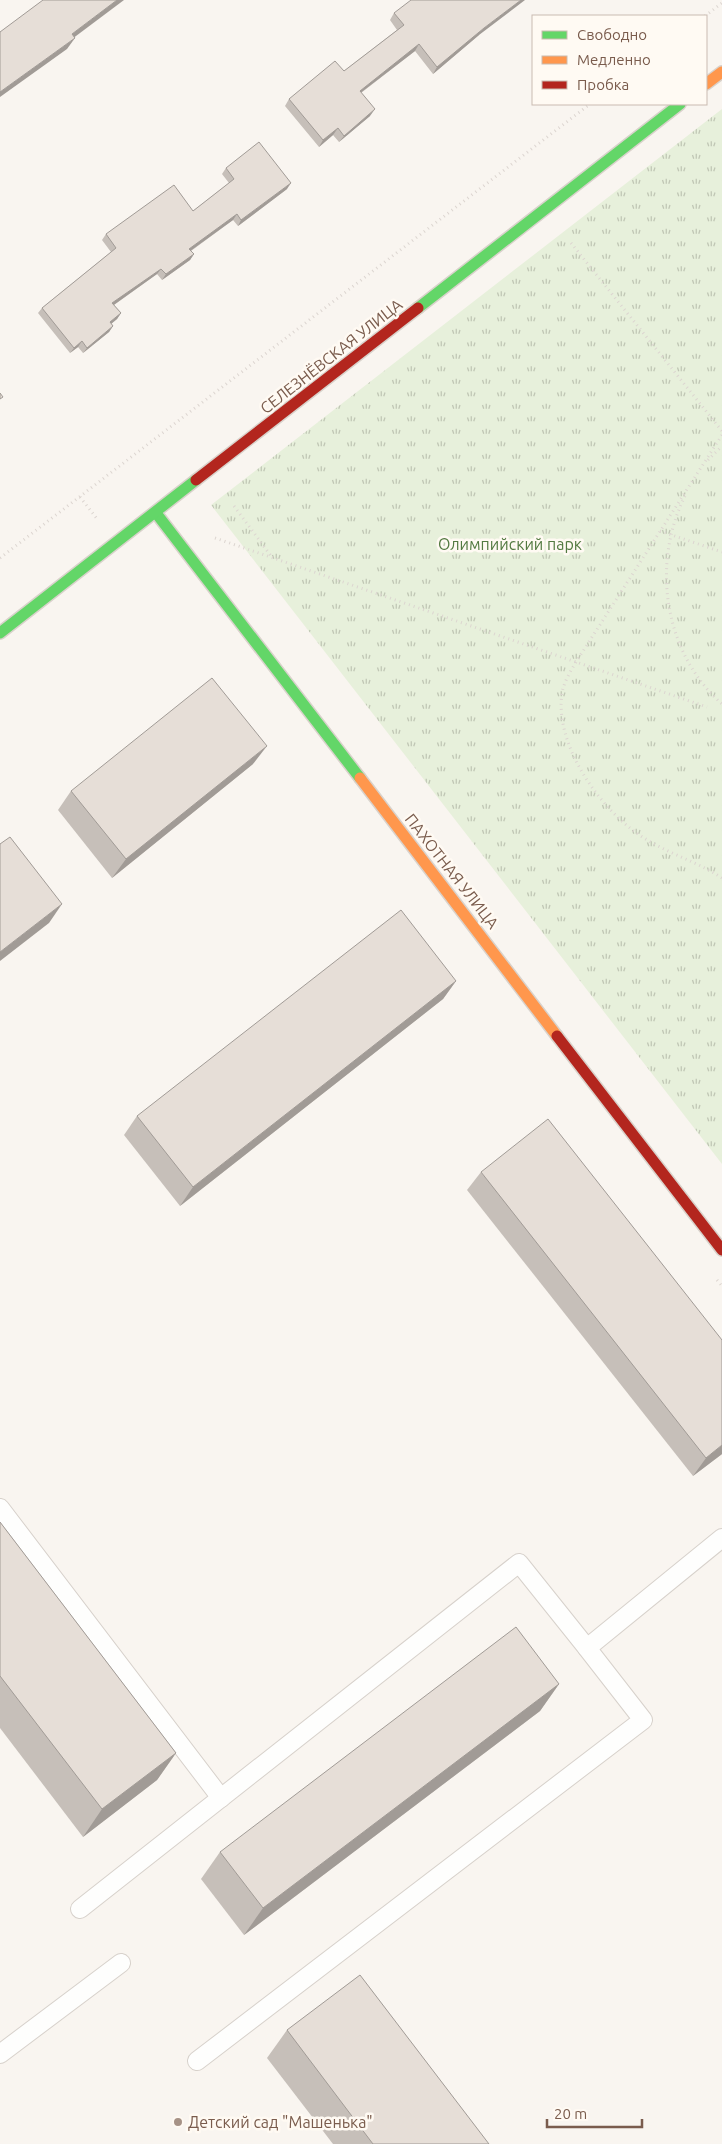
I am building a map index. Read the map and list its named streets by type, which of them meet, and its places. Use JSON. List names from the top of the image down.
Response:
{
  "streets": {
    "street": ["СЕЛЕЗНЁВСКАЯ УЛИЦА", "ПАХОТНАЯ УЛИЦА"]
  },
  "crossings": [
    ["СЕЛЕЗНЁВСКАЯ УЛИЦА", "ПАХОТНАЯ УЛИЦА"]
  ],
  "parks": ["Олимпийский парк"],
  "places": ["Детский сад \"Машенька\""],
  "legend": ["Свободно", "Медленно", "Пробка"],
  "scale_bar": "20 m"
}
